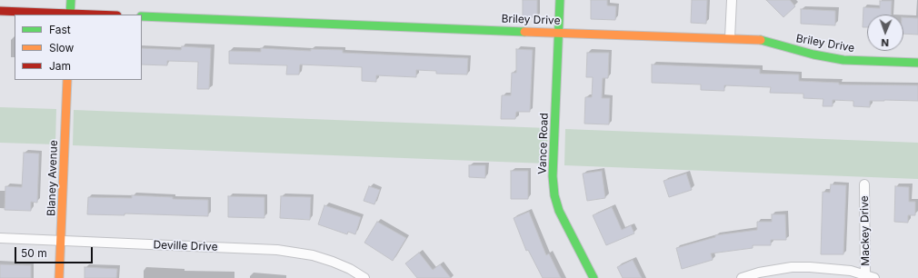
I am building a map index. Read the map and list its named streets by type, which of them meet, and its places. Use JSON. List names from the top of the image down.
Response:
{
  "streets": {
    "street": [
      "Briley Drive",
      "Vance Road",
      "Blaney Avenue",
      "Mackey Drive",
      "Deville Drive"
    ]
  },
  "crossings": [
    ["Briley Drive", "Vance Road"],
    ["Blaney Avenue", "Deville Drive"]
  ],
  "legend": ["Fast", "Slow", "Jam"],
  "scale_bar": "50 m",
  "north": "bottom"
}
